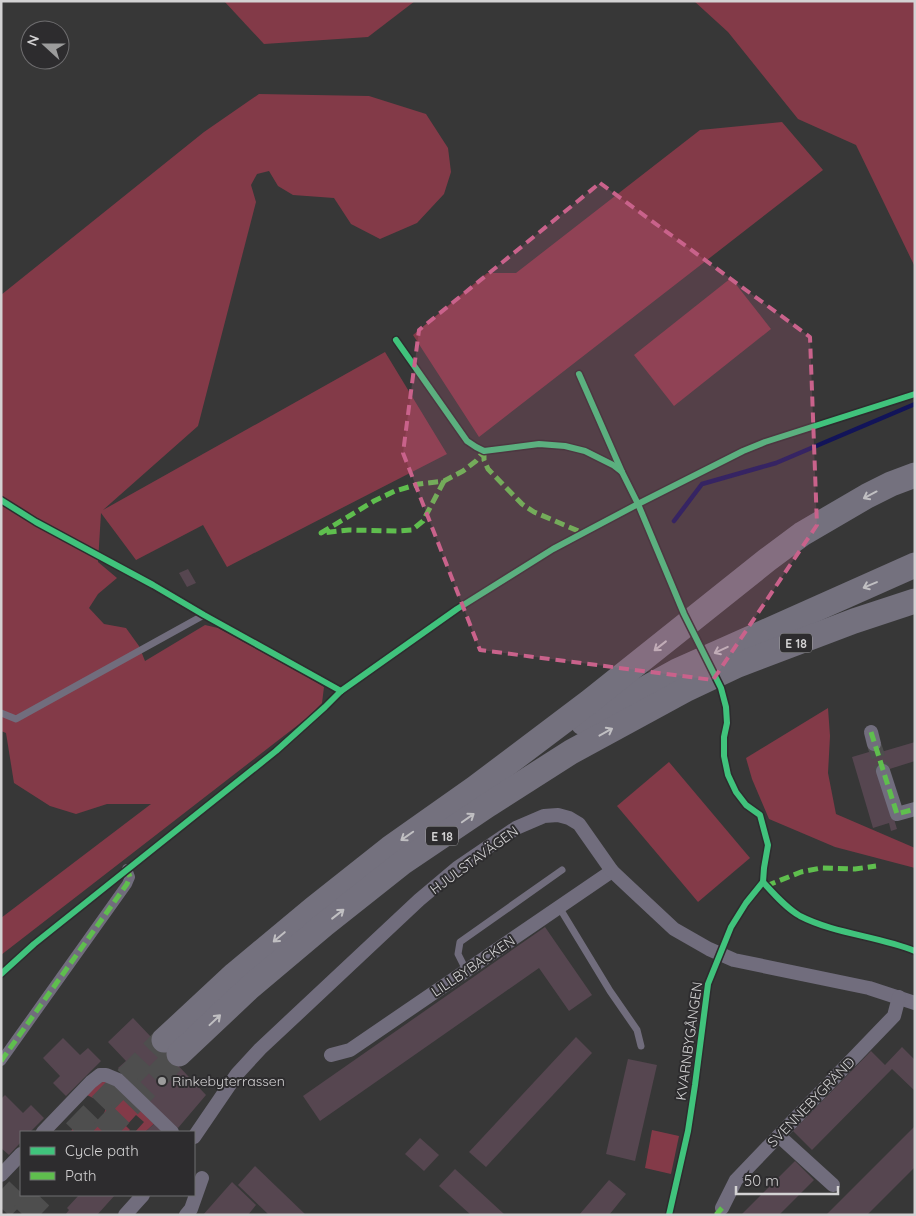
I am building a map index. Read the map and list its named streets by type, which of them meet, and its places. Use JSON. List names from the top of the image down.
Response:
{
  "streets": {
    "highway": ["E 18"],
    "street": ["HJULSTAVÄGEN", "LILLBYBACKEN", "SVENNEBYGRÄND"],
    "cycle path": ["KVARNBYGÅNGEN"]
  },
  "crossings": [
    ["HJULSTAVÄGEN", "LILLBYBACKEN"],
    ["HJULSTAVÄGEN", "SVENNEBYGRÄND"]
  ],
  "places": ["Rinkebyterrassen"],
  "legend": ["Cycle path", "Path"],
  "scale_bar": "50 m",
  "north": "left"
}
